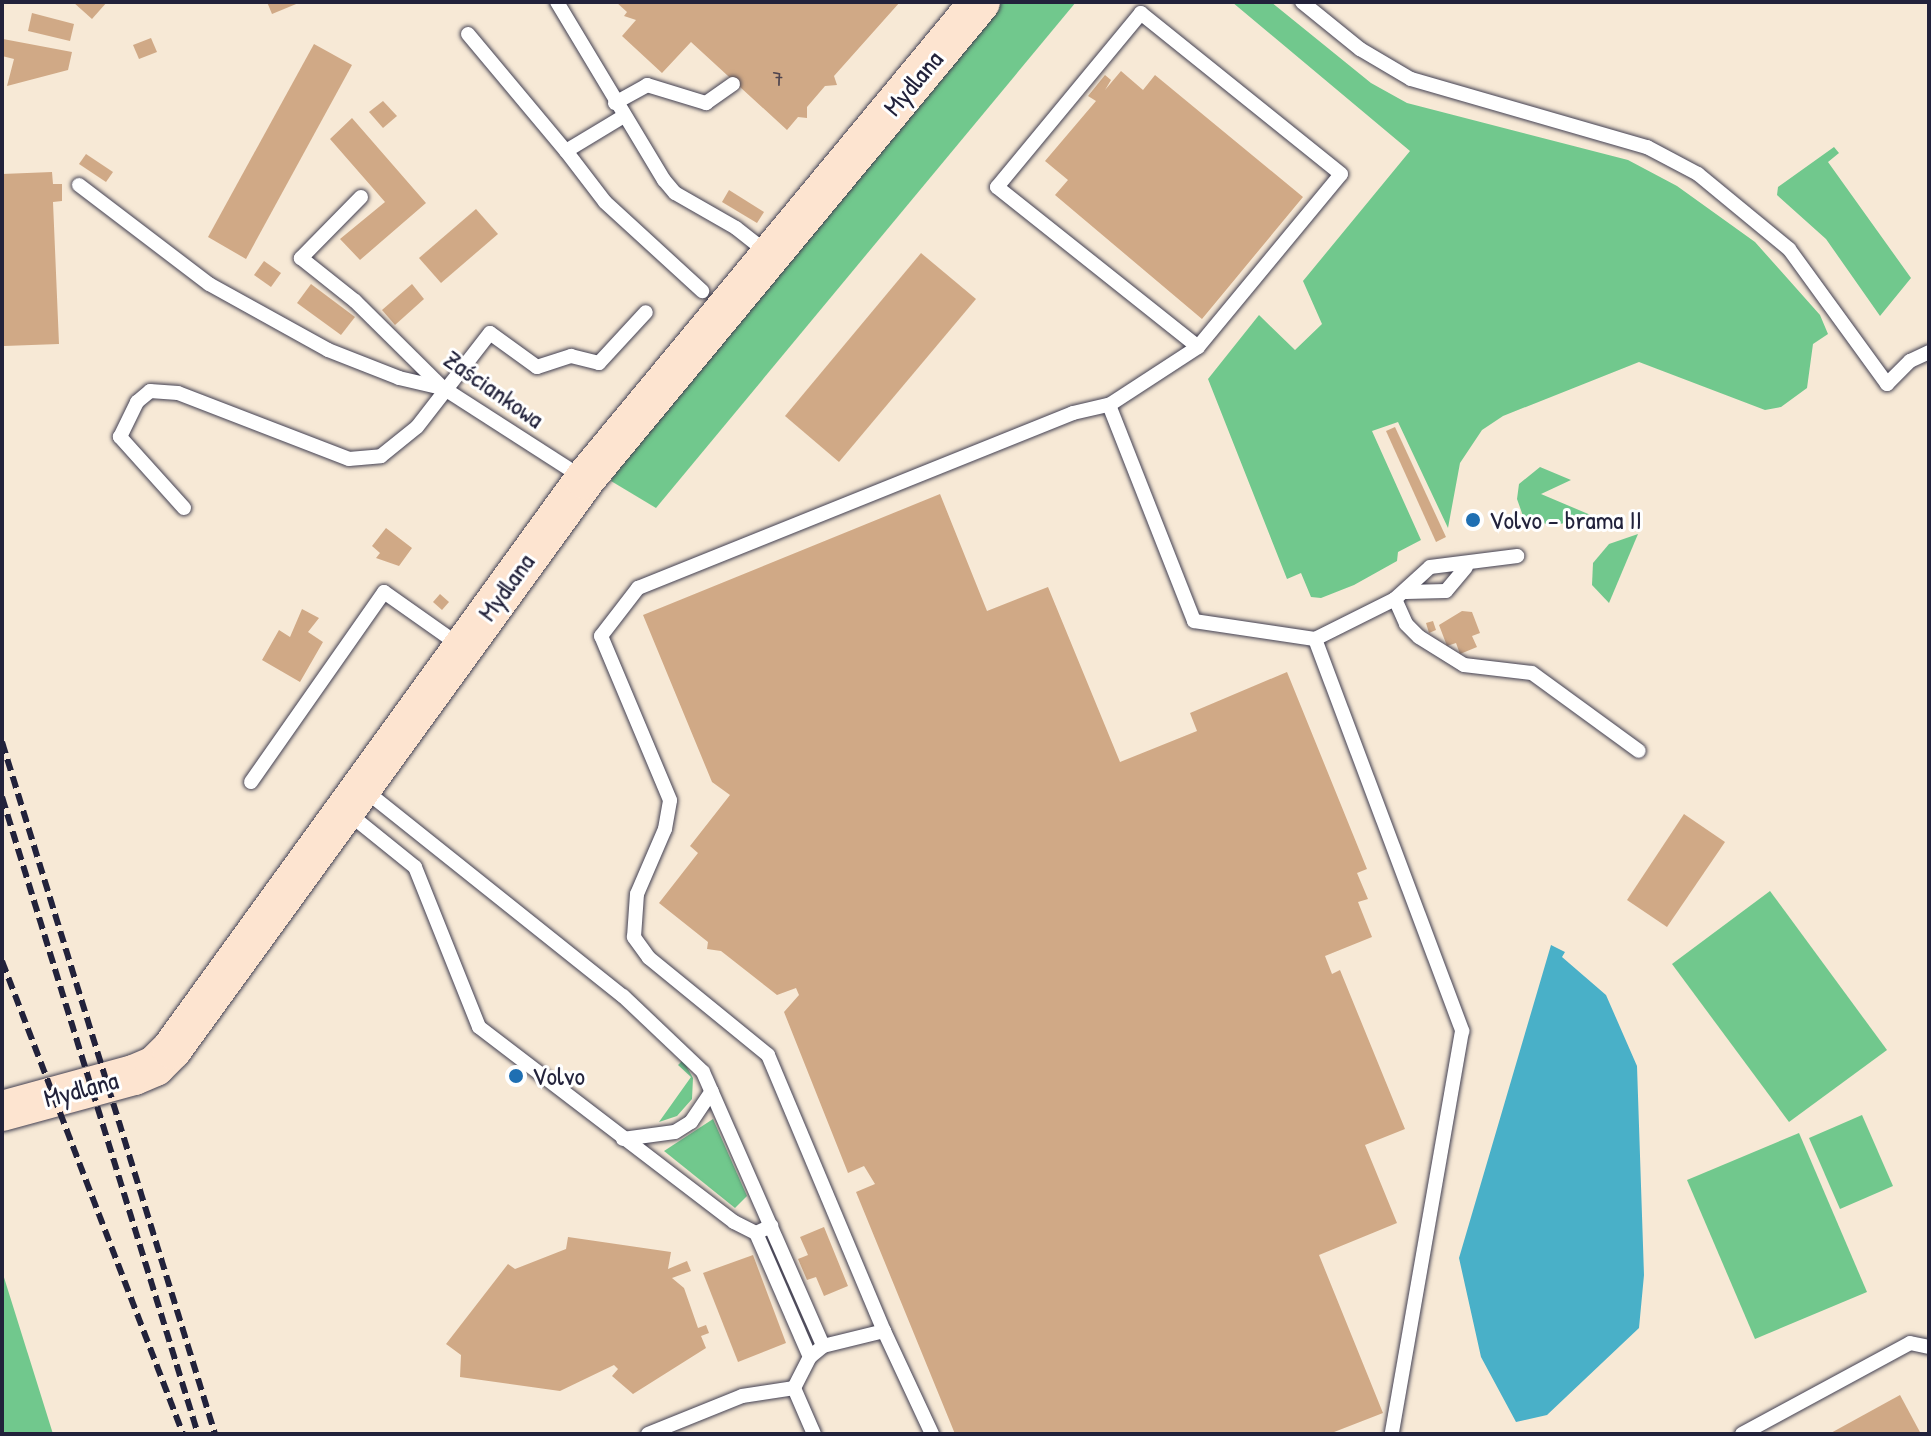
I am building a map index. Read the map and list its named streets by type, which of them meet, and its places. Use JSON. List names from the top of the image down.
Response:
{
  "streets": {
    "street": ["Mydlana"],
    "lane": ["Zaściankowa"]
  },
  "crossings": [
    ["Mydlana", "Zaściankowa"]
  ],
  "places": ["Volvo – brama II", "Volvo"],
  "house_numbers": ["7"]
}
